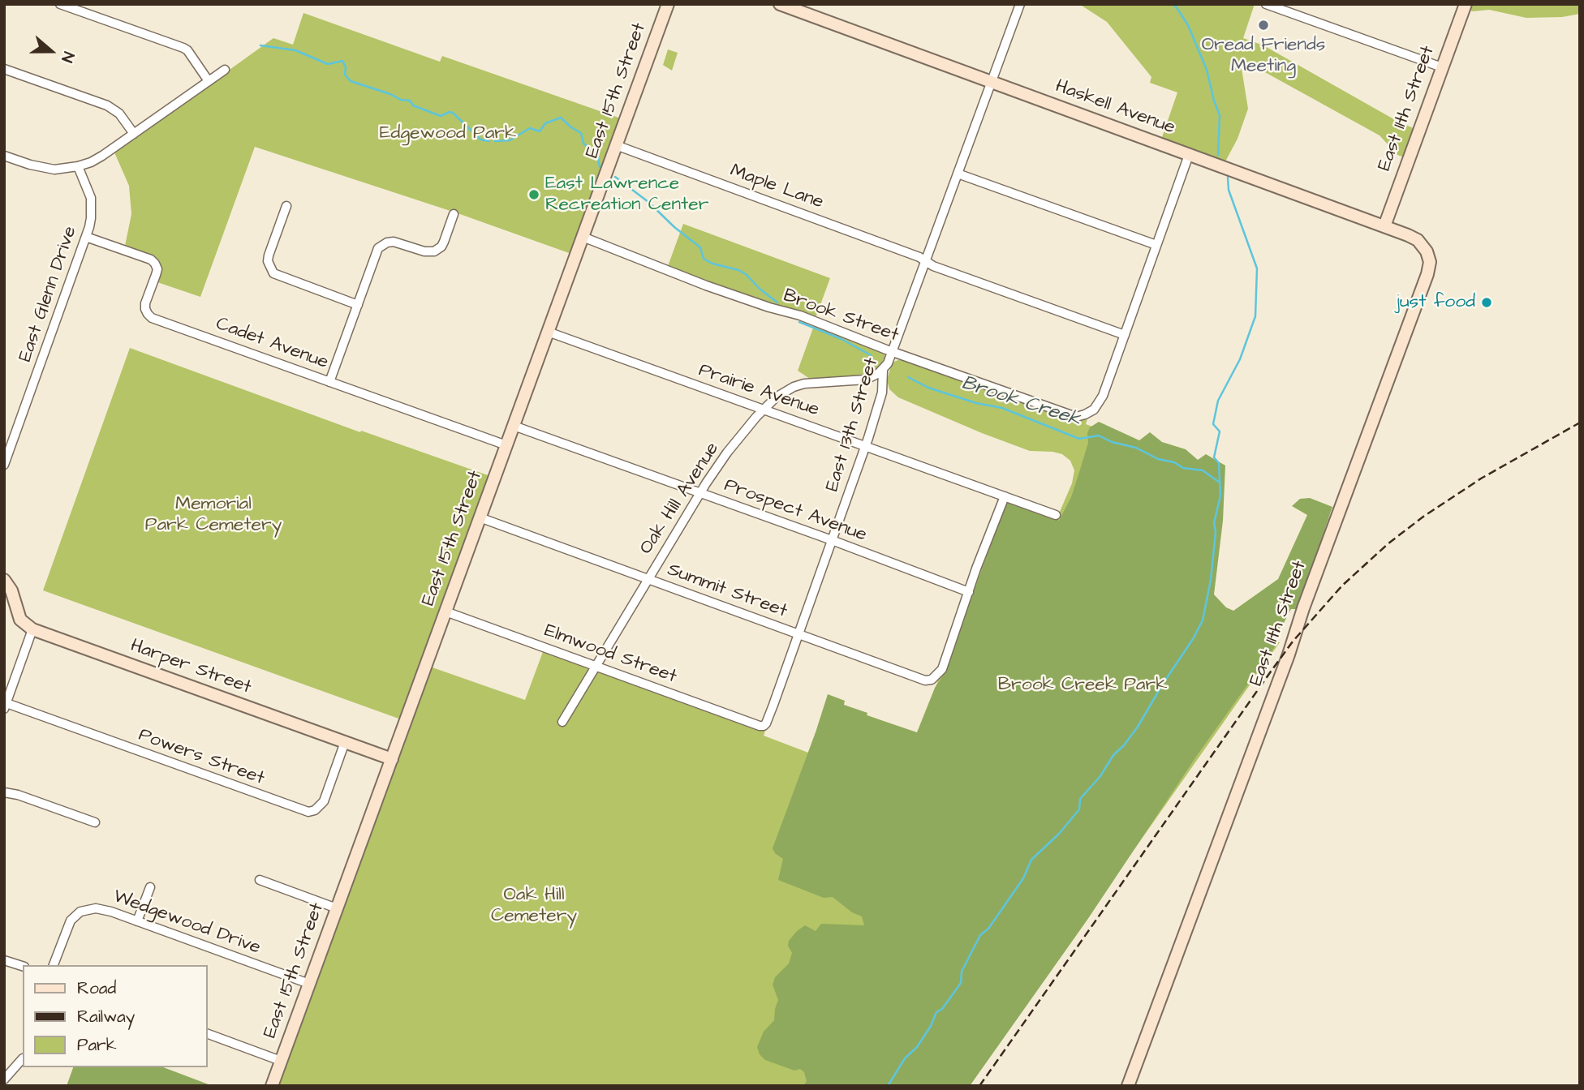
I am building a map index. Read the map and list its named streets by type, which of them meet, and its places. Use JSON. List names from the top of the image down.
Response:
{
  "streets": {
    "main road": [
      "East 15th Street",
      "Haskell Avenue",
      "East 11th Street",
      "Harper Street"
    ],
    "street": [
      "Maple Lane",
      "East Glenn Drive",
      "Brook Street",
      "Cadet Avenue",
      "Prairie Avenue",
      "East 13th Street",
      "Oak Hill Avenue",
      "Prospect Avenue",
      "Summit Street",
      "Elmwood Street",
      "Powers Street",
      "Wedgewood Drive"
    ]
  },
  "crossings": [
    ["East 15th Street", "Maple Lane"],
    ["East 15th Street", "Brook Street"],
    ["East 15th Street", "Cadet Avenue"],
    ["East 15th Street", "Prairie Avenue"],
    ["East 15th Street", "Prospect Avenue"],
    ["East 15th Street", "Summit Street"],
    ["East 15th Street", "Elmwood Street"],
    ["East 15th Street", "Harper Street"],
    ["East 15th Street", "Wedgewood Drive"],
    ["Haskell Avenue", "East 11th Street"],
    ["Haskell Avenue", "East 13th Street"],
    ["Maple Lane", "Brook Street"],
    ["Maple Lane", "East 13th Street"],
    ["East Glenn Drive", "Cadet Avenue"],
    ["Brook Street", "East 13th Street"],
    ["Prairie Avenue", "East 13th Street"],
    ["Prairie Avenue", "Oak Hill Avenue"],
    ["East 13th Street", "Oak Hill Avenue"],
    ["East 13th Street", "Prospect Avenue"],
    ["East 13th Street", "Summit Street"],
    ["East 13th Street", "Elmwood Street"],
    ["Oak Hill Avenue", "Prospect Avenue"],
    ["Oak Hill Avenue", "Summit Street"],
    ["Oak Hill Avenue", "Elmwood Street"],
    ["Prospect Avenue", "Summit Street"],
    ["Harper Street", "Powers Street"]
  ],
  "water": ["Brook Creek"],
  "parks": [
    "Edgewood Park",
    "Memorial Park Cemetery",
    "Brook Creek Park",
    "Oak Hill Cemetery"
  ],
  "places": ["Oread Friends Meeting", "East Lawrence Recreation Center", "just food"],
  "legend": ["Road", "Railway", "Park"],
  "north": "right"
}
